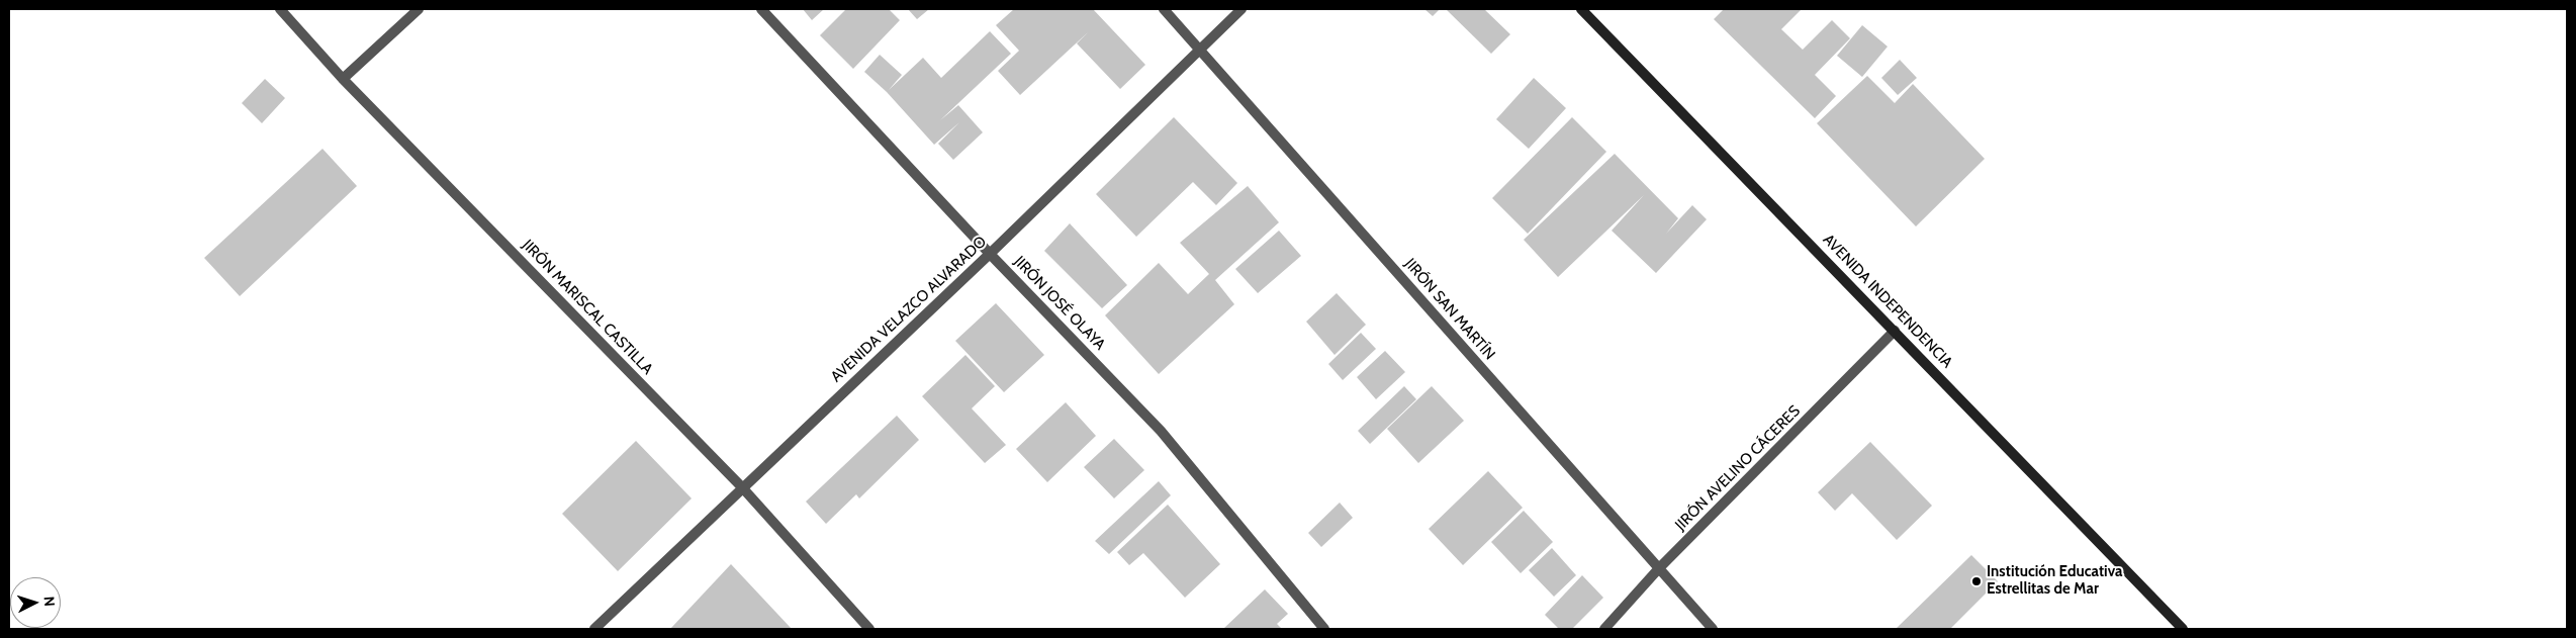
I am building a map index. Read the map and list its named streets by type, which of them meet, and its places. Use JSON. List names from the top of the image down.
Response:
{
  "streets": {
    "main road": ["AVENIDA INDEPENDENCIA"],
    "street": [
      "JIRÓN JOSÉ OLAYA",
      "JIRÓN MARISCAL CASTILLA",
      "AVENIDA VELAZCO ALVARADO",
      "JIRÓN SAN MARTÍN",
      "JIRÓN AVELINO CÁCERES"
    ]
  },
  "crossings": [
    ["AVENIDA INDEPENDENCIA", "JIRÓN AVELINO CÁCERES"],
    ["JIRÓN JOSÉ OLAYA", "AVENIDA VELAZCO ALVARADO"],
    ["JIRÓN MARISCAL CASTILLA", "AVENIDA VELAZCO ALVARADO"],
    ["AVENIDA VELAZCO ALVARADO", "JIRÓN SAN MARTÍN"],
    ["JIRÓN SAN MARTÍN", "JIRÓN AVELINO CÁCERES"]
  ],
  "places": ["Institución Educativa Estrellitas de Mar"],
  "north": "right"
}
